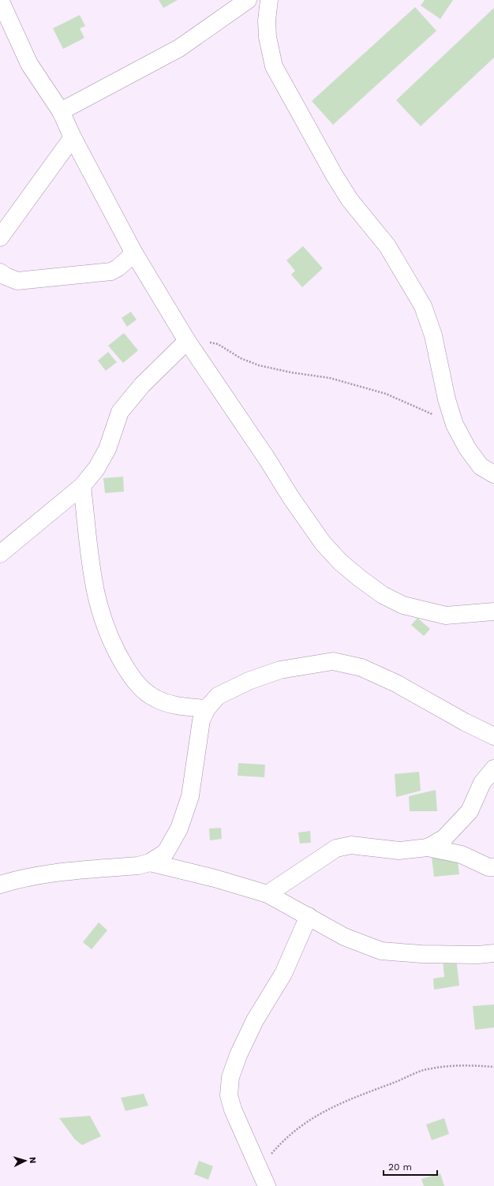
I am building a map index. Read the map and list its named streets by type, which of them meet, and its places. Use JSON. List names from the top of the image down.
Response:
{
  "scale_bar": "20 m",
  "north": "right"
}
